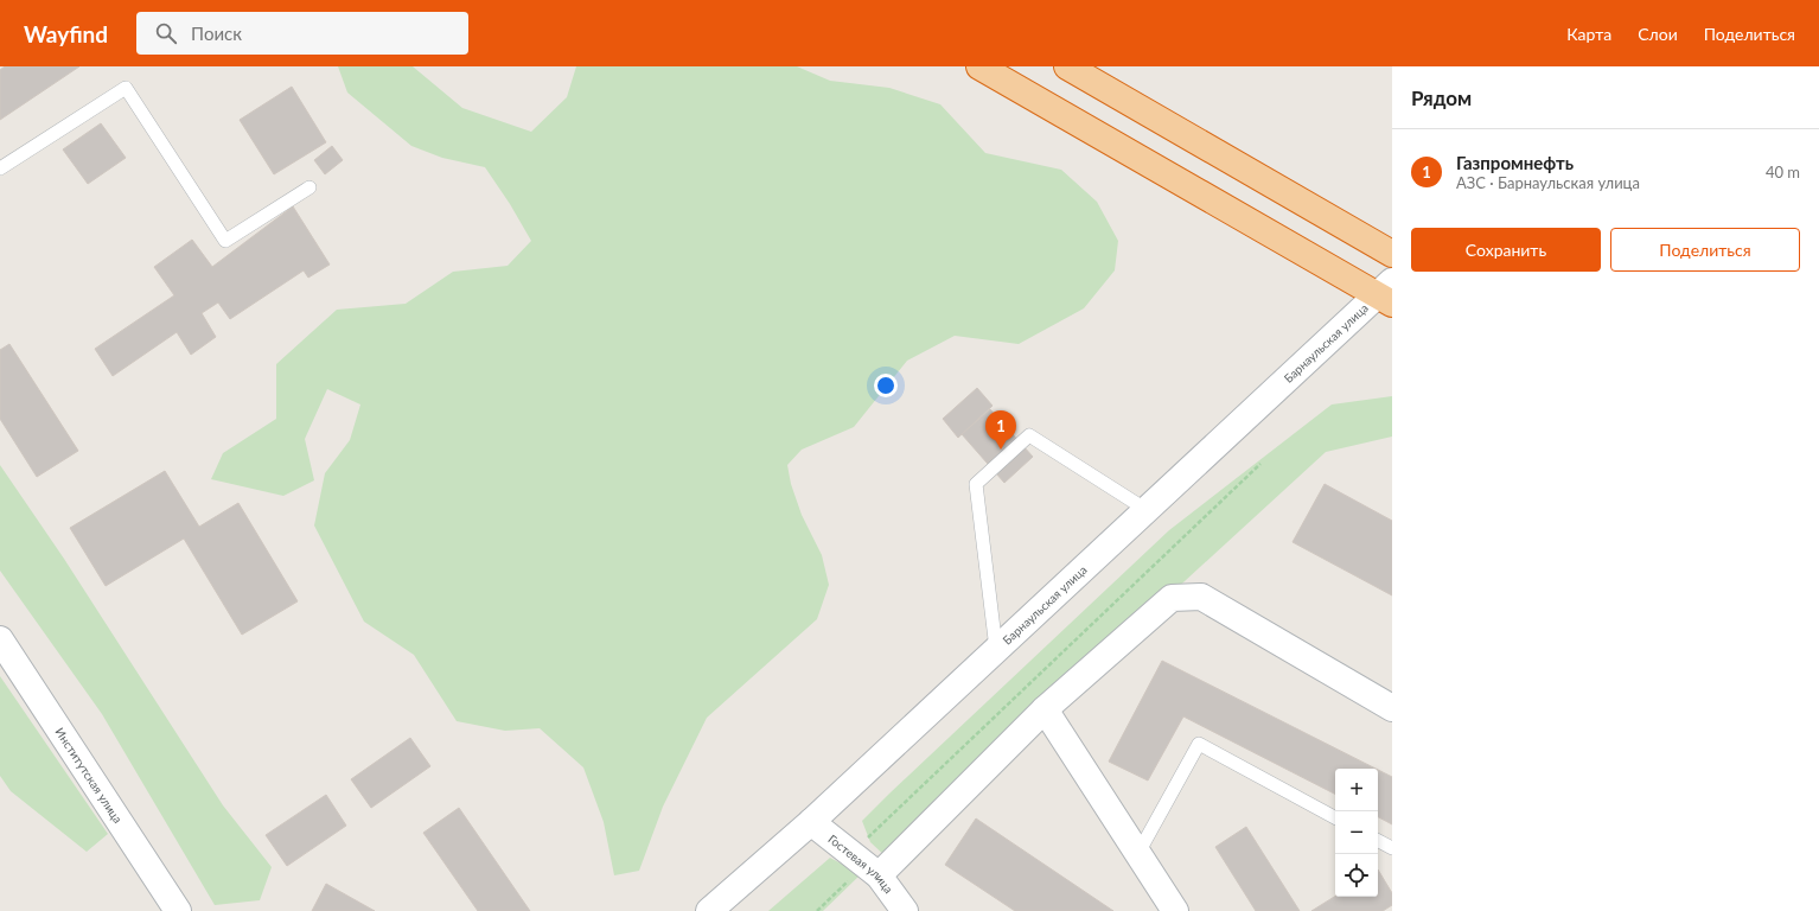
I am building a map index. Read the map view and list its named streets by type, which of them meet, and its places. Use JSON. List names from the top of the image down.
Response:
{
  "streets": {
    "street": ["Барнаульская улица", "Институтская улица", "Гостевая улица"]
  },
  "crossings": [
    ["Барнаульская улица", "Гостевая улица"]
  ],
  "page": {
    "header": "Wayfind",
    "search": "Поиск",
    "nav": ["Карта", "Слои", "Поделиться"],
    "heading": "Рядом",
    "list": [
      {
        "mark": "1",
        "name": "Газпромнефть",
        "note": "АЗС · Барнаульская улица",
        "value": "40 m"
      }
    ],
    "buttons": ["Сохранить", "Поделиться"],
    "pins": "1",
    "map_buttons": ["+", "−"]
  }
}
